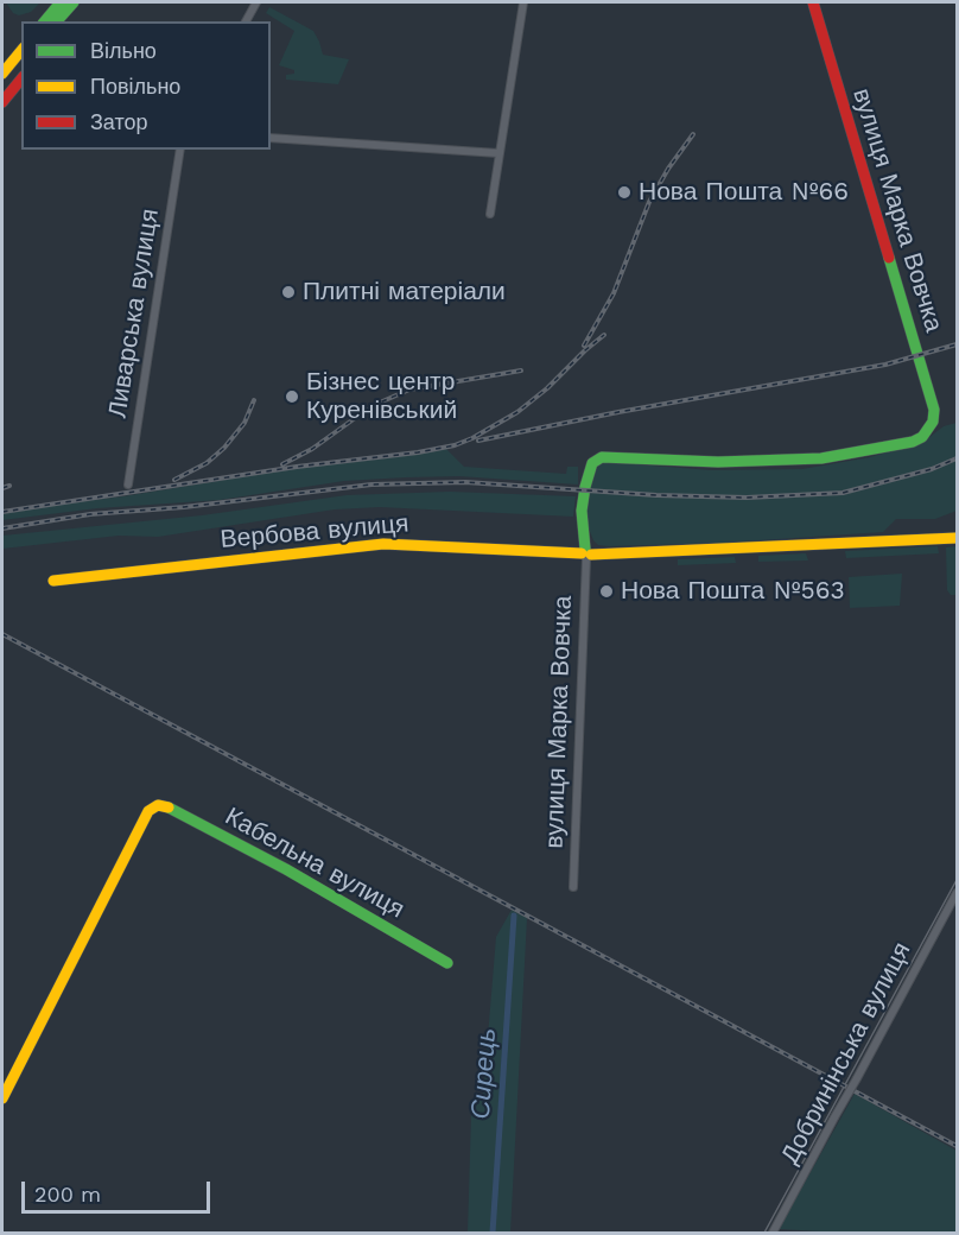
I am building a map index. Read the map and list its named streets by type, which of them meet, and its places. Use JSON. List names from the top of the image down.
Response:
{
  "streets": {
    "main road": ["вулиця Марка Вовчка", "Вербова вулиця", "Кабельна вулиця"],
    "street": ["Ливарська вулиця", "Добринінська вулиця"]
  },
  "crossings": [
    ["вулиця Марка Вовчка", "Вербова вулиця"]
  ],
  "water": ["Сирець"],
  "places": [
    "Нова Пошта №66",
    "Плитні матеріали",
    "Бізнес центр Куренівський",
    "Нова Пошта №563"
  ],
  "legend": ["Вільно", "Повільно", "Затор"],
  "scale_bar": "200 m"
}
